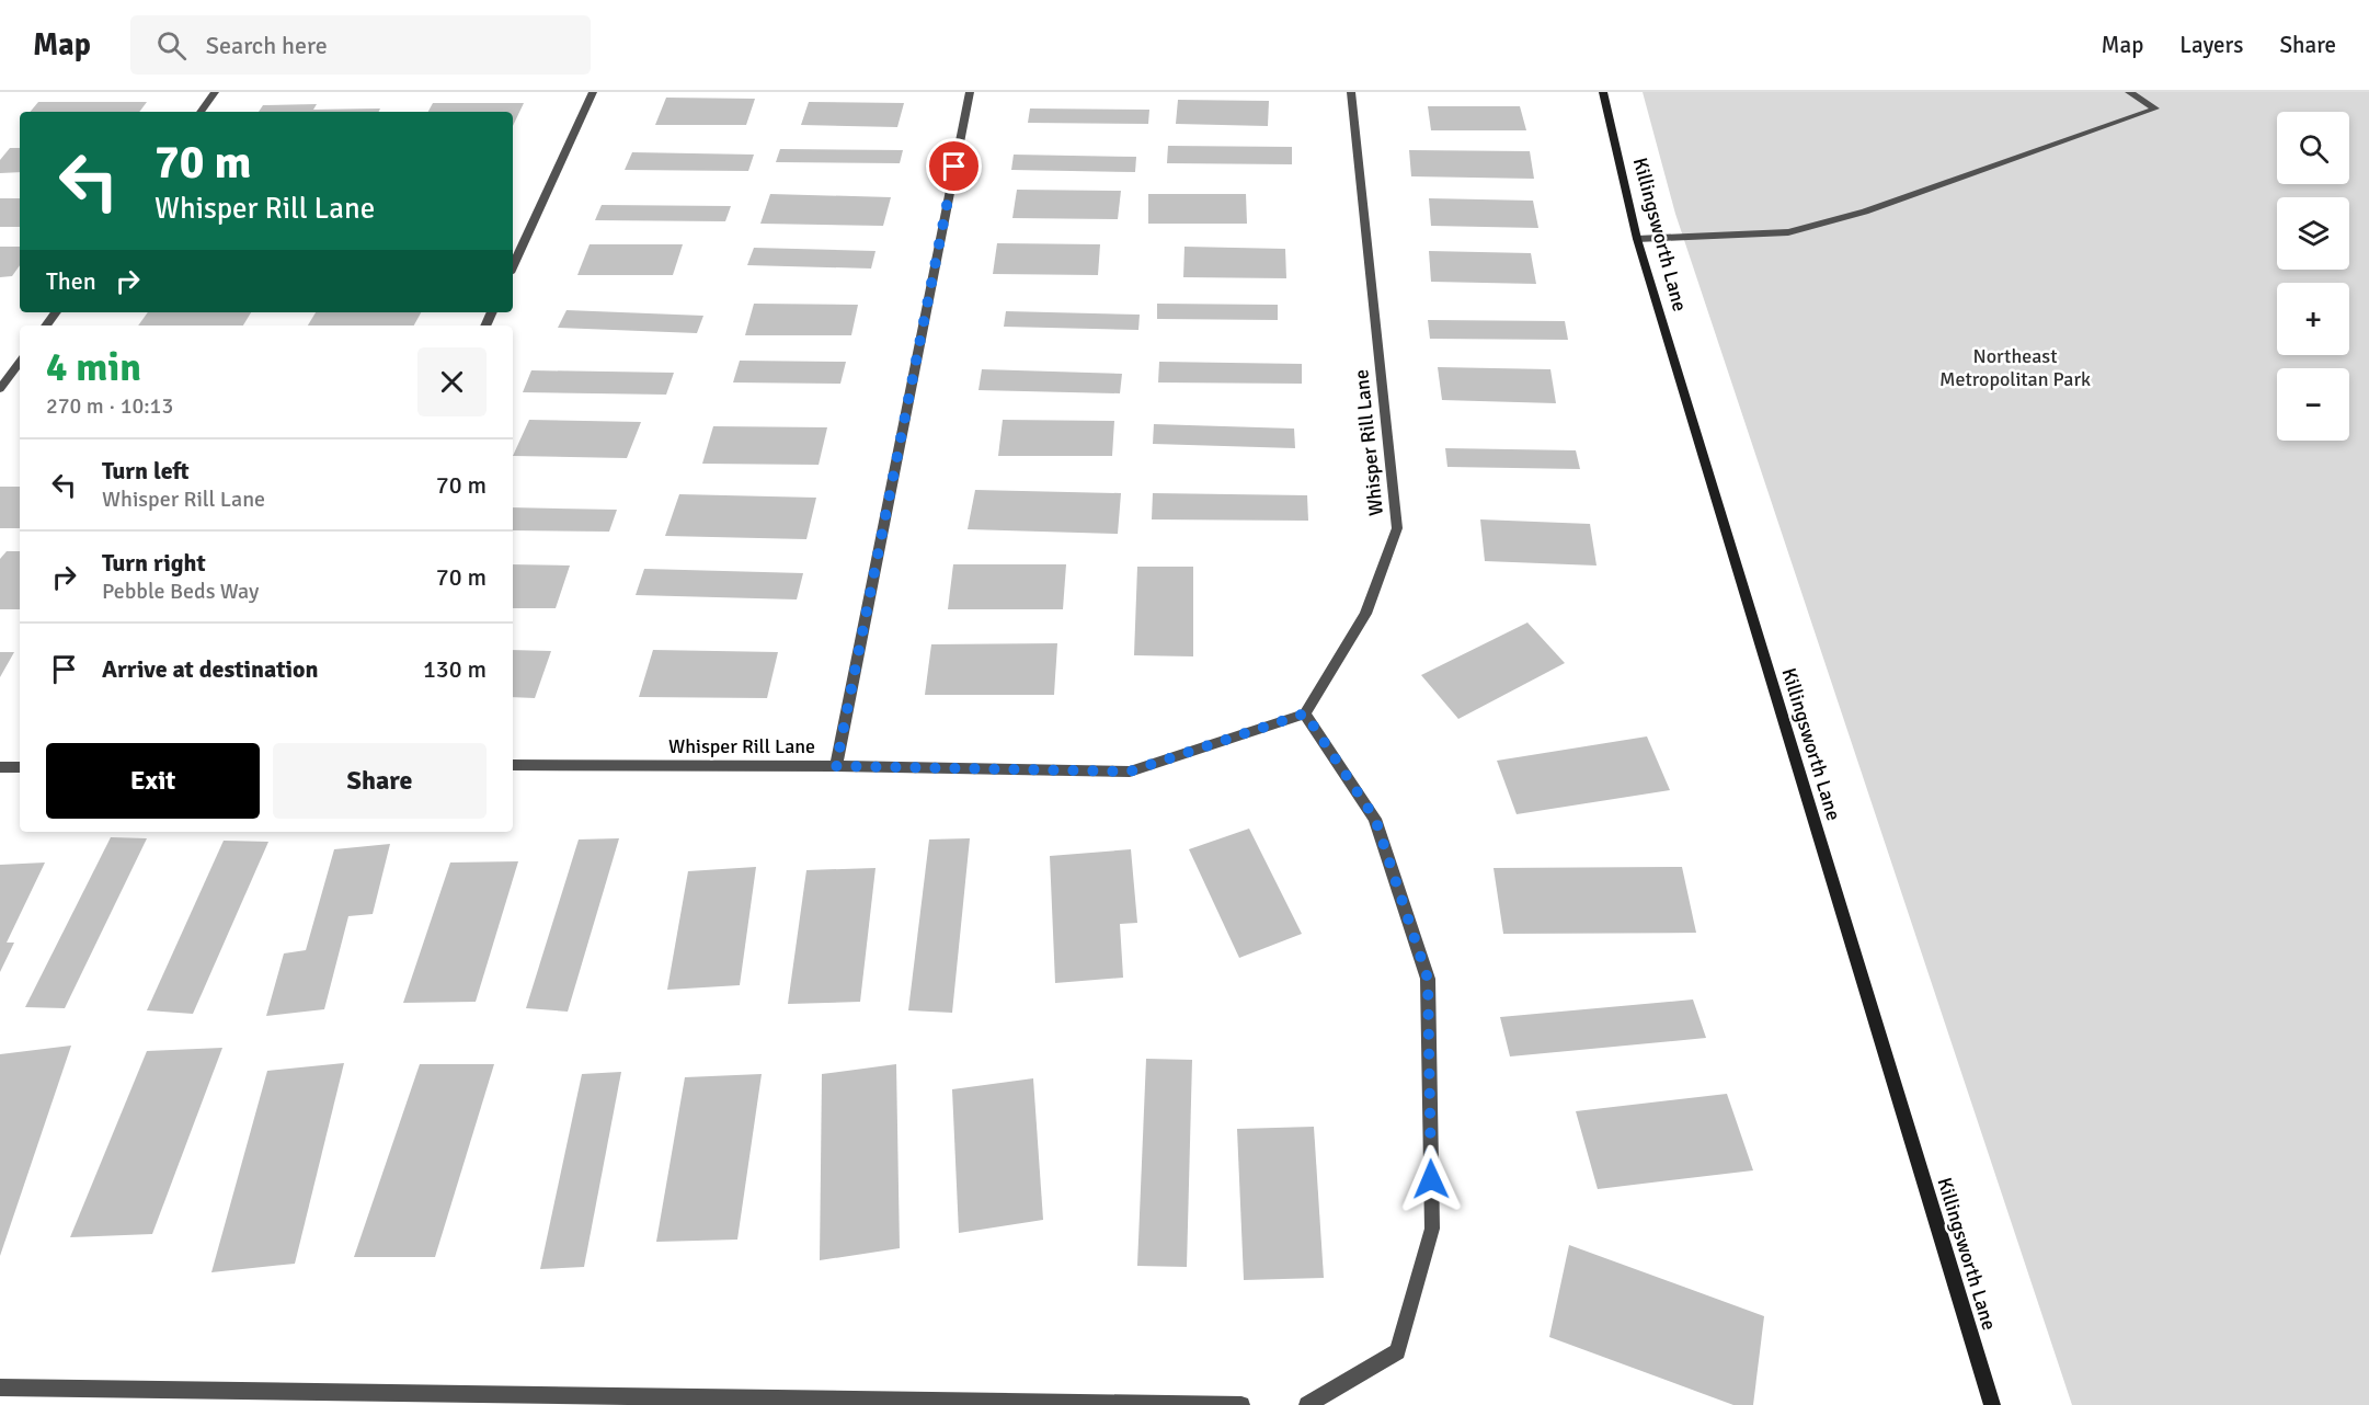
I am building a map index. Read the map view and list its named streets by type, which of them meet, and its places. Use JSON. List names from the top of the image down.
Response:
{
  "streets": {
    "street": ["Killingsworth Lane", "Whisper Rill Lane"]
  },
  "parks": ["Northeast Metropolitan Park"],
  "page": {
    "header": "Map",
    "search": "Search here",
    "nav": ["Map", "Layers", "Share"],
    "map_buttons": ["+", "−"],
    "turn": ["70 m", "Whisper Rill Lane"],
    "then": "Then",
    "heading": ["4 min", "270 m · 10:13"],
    "list": [
      {
        "name": "Turn left",
        "note": "Whisper Rill Lane",
        "value": "70 m"
      },
      {
        "name": "Turn right",
        "note": "Pebble Beds Way",
        "value": "70 m"
      },
      {
        "name": "Arrive at destination",
        "value": "130 m"
      }
    ],
    "buttons": ["Exit", "Share"]
  }
}
